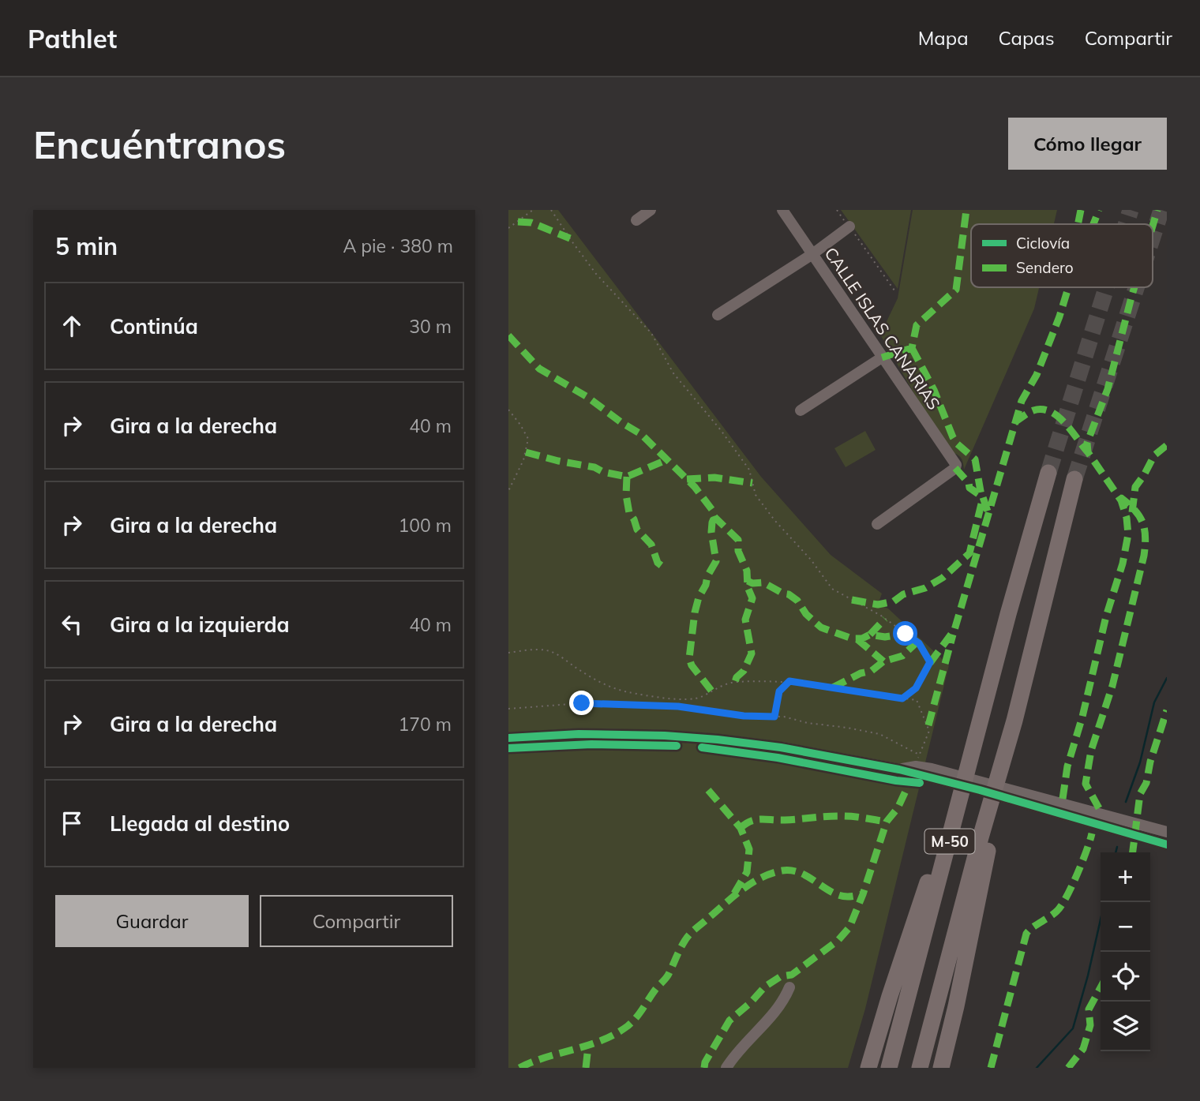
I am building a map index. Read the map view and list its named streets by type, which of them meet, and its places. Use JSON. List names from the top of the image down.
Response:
{
  "streets": {
    "highway": ["M-50"],
    "street": ["CALLE ISLAS CANARIAS"]
  },
  "legend": ["Ciclovía", "Sendero"],
  "page": {
    "header": "Pathlet",
    "nav": ["Mapa", "Capas", "Compartir"],
    "buttons": [
      "Cómo llegar",
      ["Guardar", "Compartir"]
    ],
    "title": "Encuéntranos",
    "heading": ["5 min", "A pie · 380 m"],
    "list": [
      ["Continúa", "30 m"],
      ["Gira a la derecha", "40 m"],
      ["Gira a la derecha", "100 m"],
      ["Gira a la izquierda", "40 m"],
      ["Gira a la derecha", "170 m"],
      "Llegada al destino"
    ],
    "map_buttons": ["+", "−"]
  }
}
